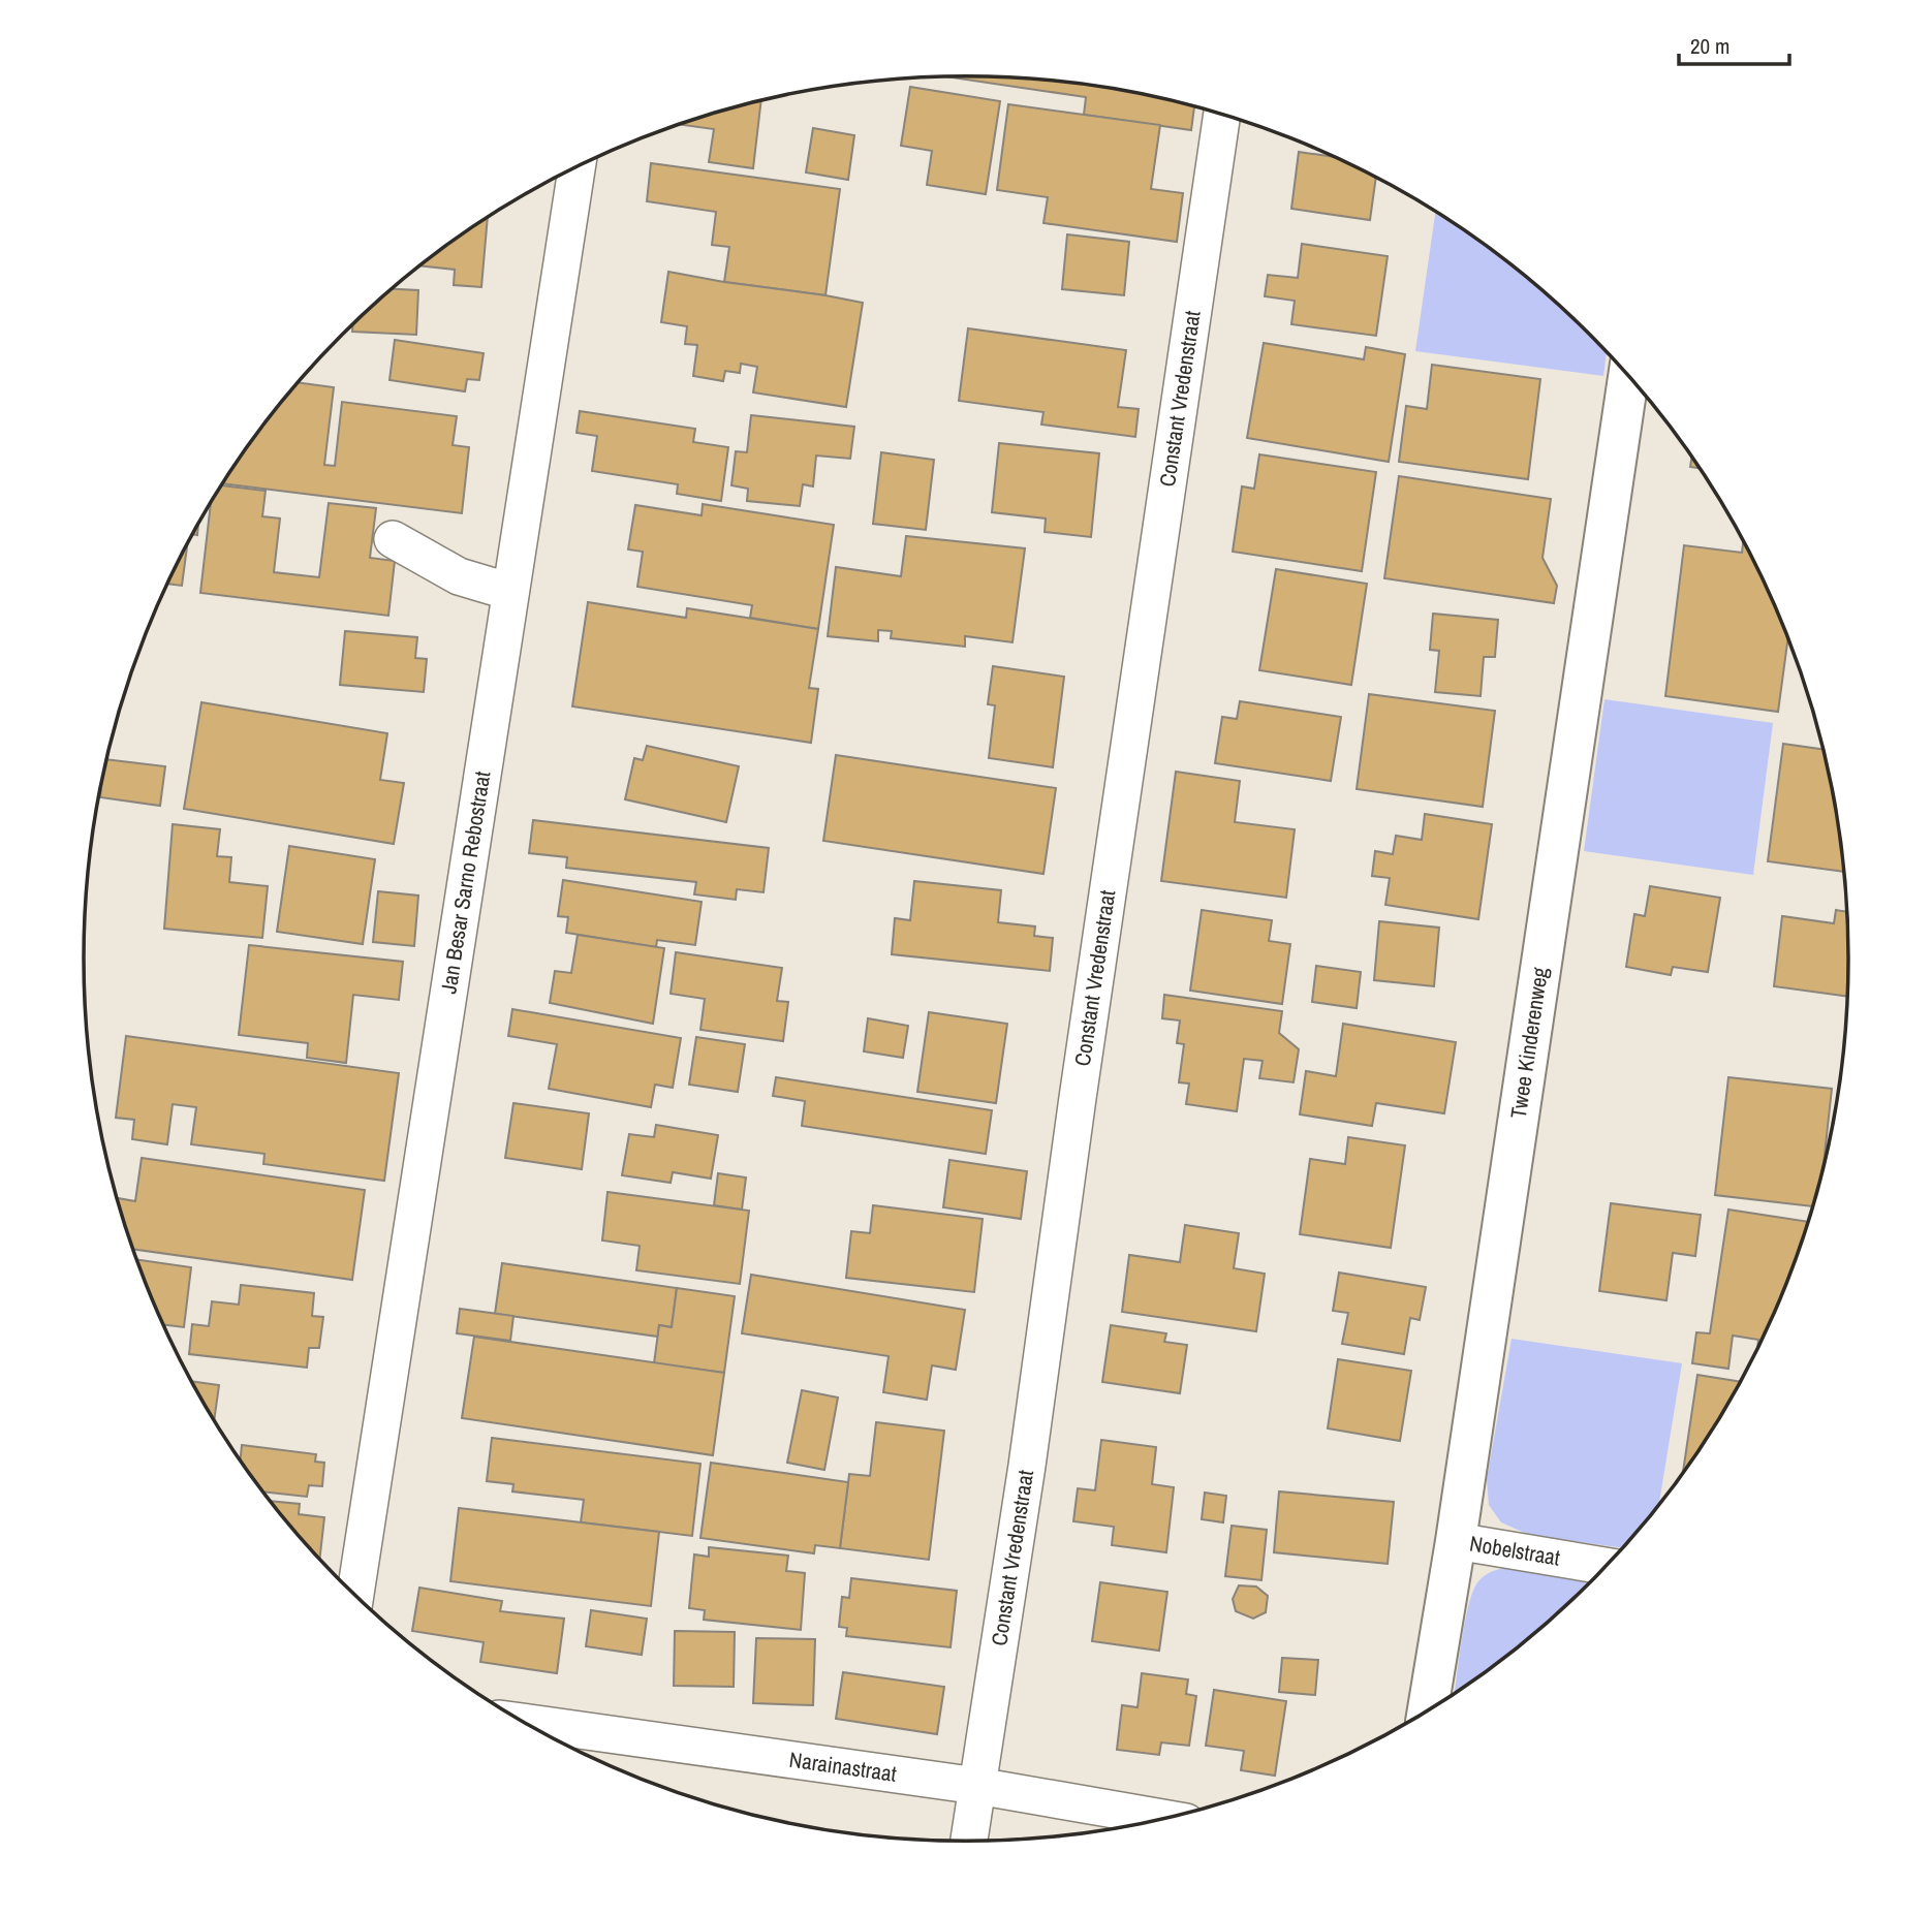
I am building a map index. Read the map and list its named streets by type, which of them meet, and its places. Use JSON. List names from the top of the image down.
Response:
{
  "streets": {
    "street": [
      "Constant Vredenstraat",
      "Jan Besar Sarno Rebostraat",
      "Twee Kinderenweg",
      "Nobelstraat",
      "Narainastraat"
    ]
  },
  "crossings": [
    ["Constant Vredenstraat", "Narainastraat"],
    ["Twee Kinderenweg", "Nobelstraat"]
  ],
  "scale_bar": "20 m"
}
